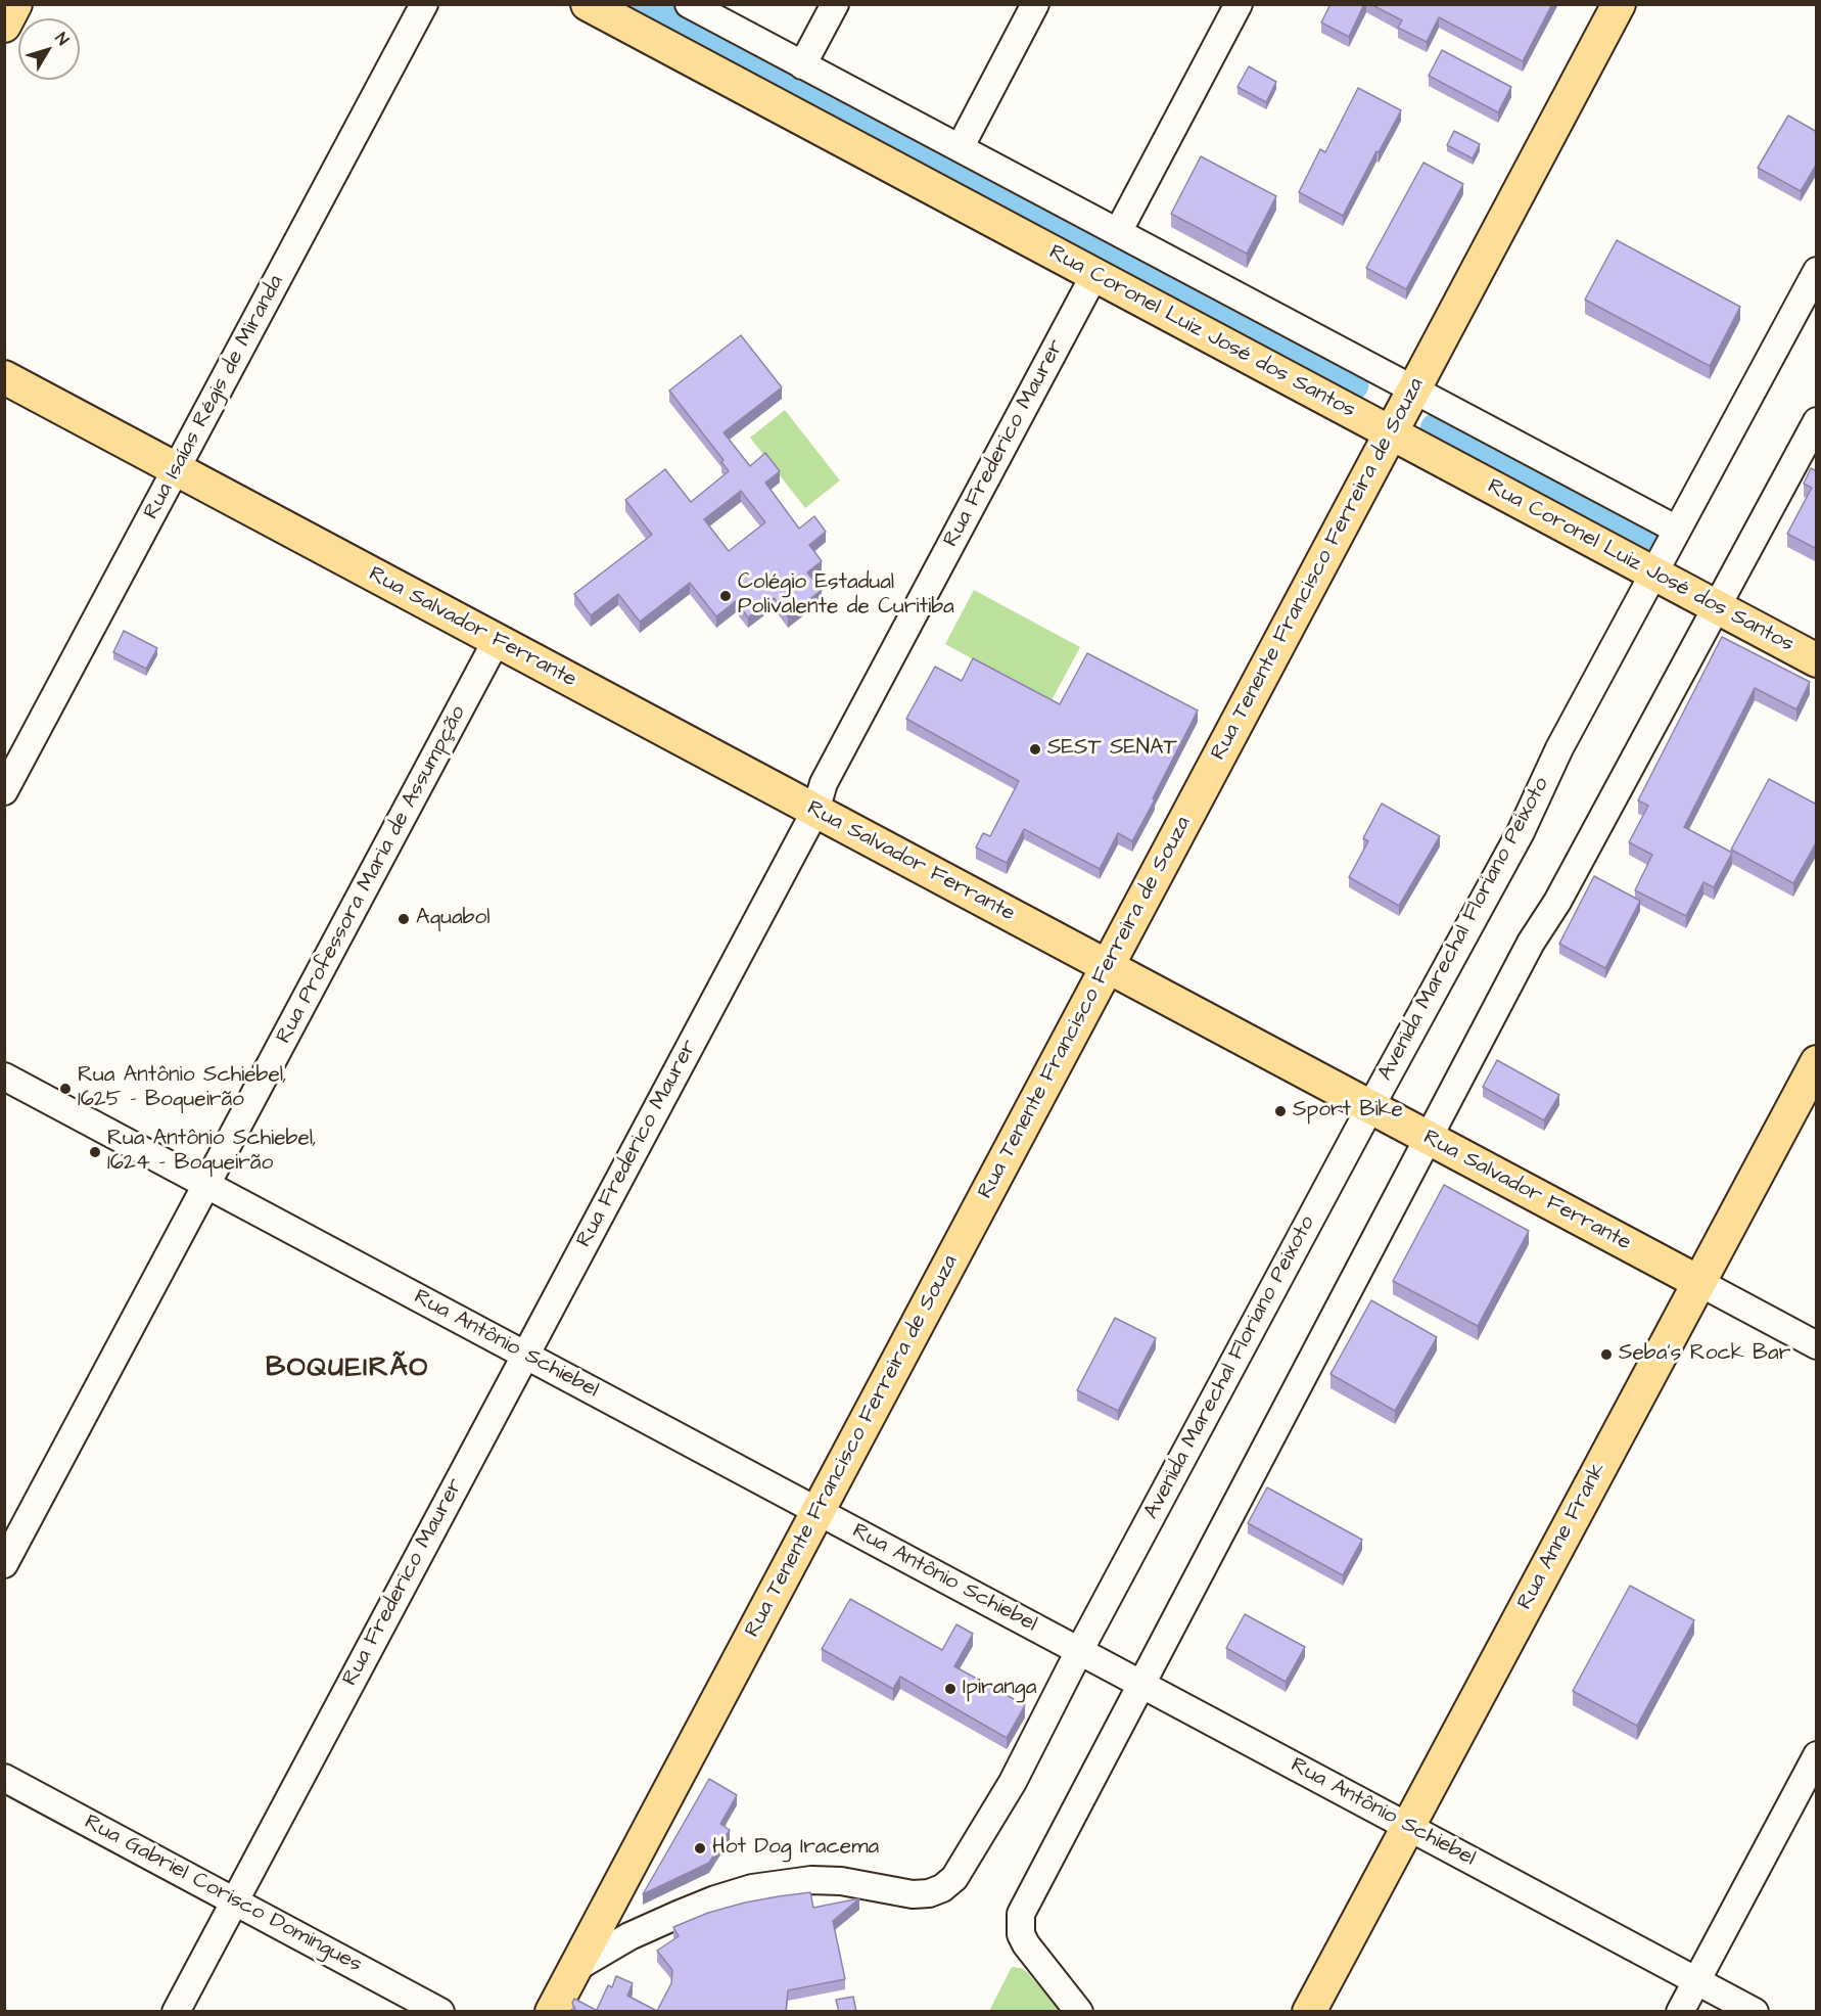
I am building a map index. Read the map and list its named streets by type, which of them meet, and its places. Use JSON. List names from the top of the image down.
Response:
{
  "streets": {
    "main road": [
      "Rua Coronel Luiz José dos Santos",
      "Rua Tenente Francisco Ferreira de Souza",
      "Rua Salvador Ferrante",
      "Rua Anne Frank"
    ],
    "street": [
      "Rua Isaías Régis de Miranda",
      "Rua Frederico Maurer",
      "Rua Professora Maria de Assumpção",
      "Avenida Marechal Floriano Peixoto",
      "Rua Antônio Schiebel",
      "Rua Gabriel Corisco Domingues"
    ]
  },
  "crossings": [
    ["Rua Coronel Luiz José dos Santos", "Rua Frederico Maurer"],
    ["Rua Coronel Luiz José dos Santos", "Rua Tenente Francisco Ferreira de Souza"],
    ["Rua Coronel Luiz José dos Santos", "Avenida Marechal Floriano Peixoto"],
    ["Rua Isaías Régis de Miranda", "Rua Salvador Ferrante"],
    ["Rua Frederico Maurer", "Rua Salvador Ferrante"],
    ["Rua Frederico Maurer", "Rua Antônio Schiebel"],
    ["Rua Frederico Maurer", "Rua Gabriel Corisco Domingues"],
    ["Rua Tenente Francisco Ferreira de Souza", "Rua Salvador Ferrante"],
    ["Rua Tenente Francisco Ferreira de Souza", "Avenida Marechal Floriano Peixoto"],
    ["Rua Tenente Francisco Ferreira de Souza", "Rua Antônio Schiebel"],
    ["Rua Salvador Ferrante", "Rua Professora Maria de Assumpção"],
    ["Rua Salvador Ferrante", "Avenida Marechal Floriano Peixoto"],
    ["Rua Salvador Ferrante", "Rua Anne Frank"],
    ["Rua Professora Maria de Assumpção", "Rua Antônio Schiebel"],
    ["Avenida Marechal Floriano Peixoto", "Rua Antônio Schiebel"],
    ["Rua Antônio Schiebel", "Rua Anne Frank"]
  ],
  "districts": ["BOQUEIRÃO"],
  "places": [
    "Colégio Estadual Polivalente de Curitiba",
    "SEST SENAT",
    "Aquabol",
    "Rua Antônio Schiebel, 1625 - Boqueirão",
    "Sport Bike",
    "Rua Antônio Schiebel, 1624 - Boqueirão",
    "Seba's Rock Bar",
    "Ipiranga",
    "Hot Dog Iracema"
  ],
  "north": "top right"
}
